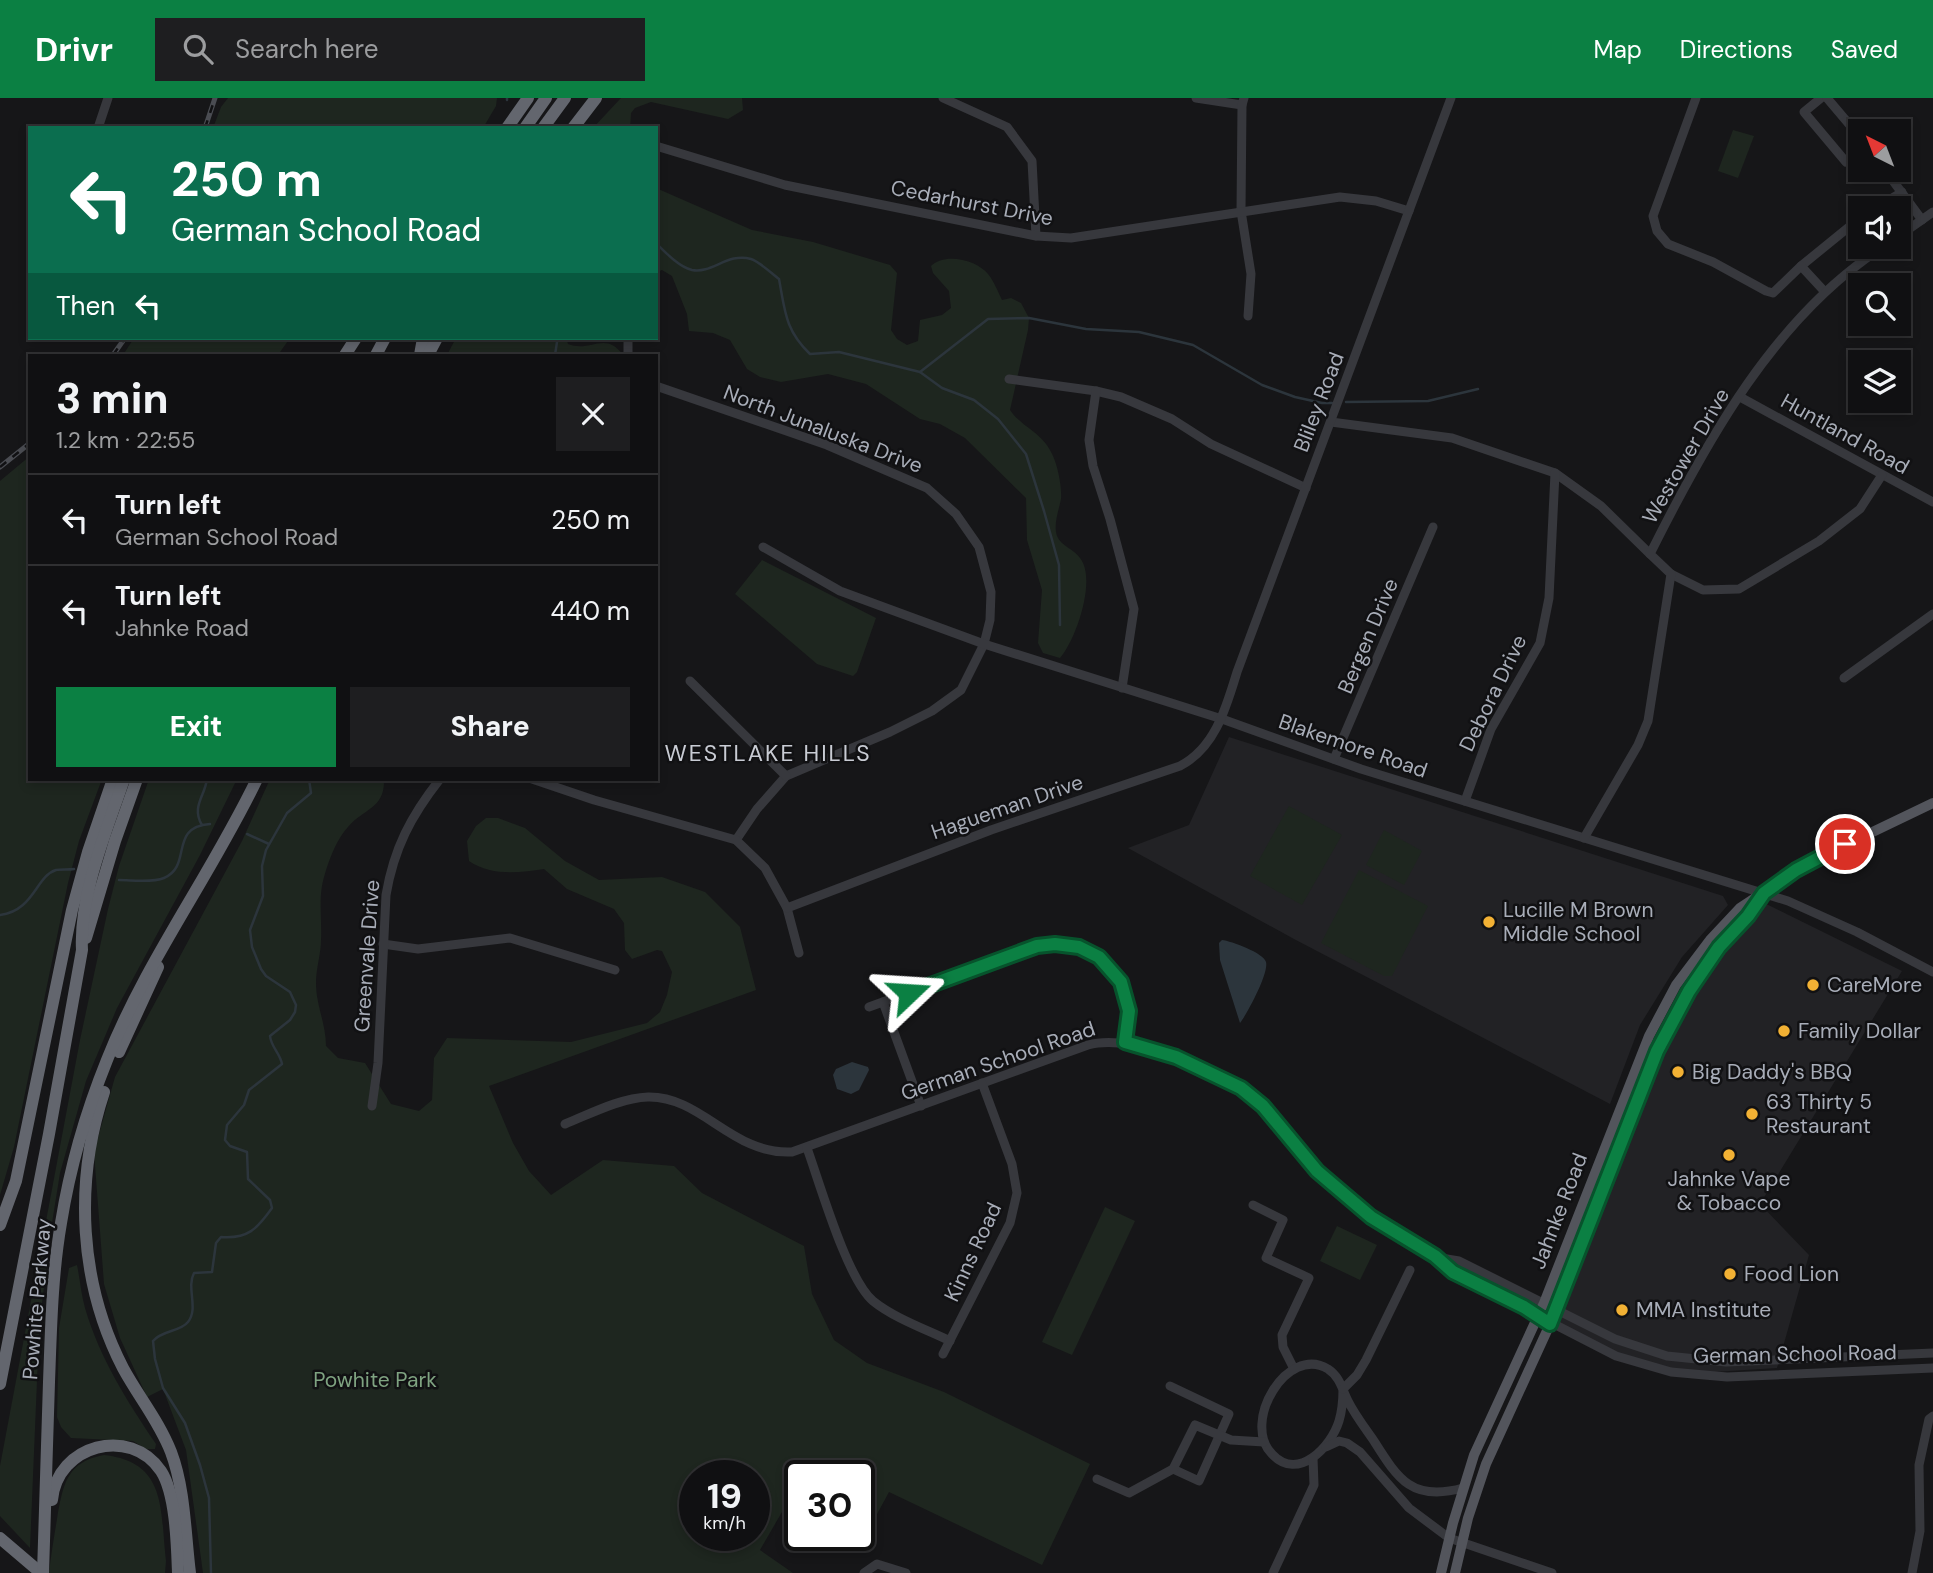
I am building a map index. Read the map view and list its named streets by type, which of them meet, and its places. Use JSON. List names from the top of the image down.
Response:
{
  "streets": {
    "highway": ["Powhite Parkway"],
    "main road": ["Jahnke Road"],
    "street": [
      "Cedarhurst Drive",
      "Bliley Road",
      "North Junaluska Drive",
      "Huntland Road",
      "Westower Drive",
      "Bergen Drive",
      "Debora Drive",
      "Blakemore Road",
      "Hagueman Drive",
      "Greenvale Drive",
      "German School Road",
      "Kinns Road"
    ]
  },
  "crossings": [
    ["Cedarhurst Drive", "Bliley Road"],
    ["Bliley Road", "Blakemore Road"],
    ["Bliley Road", "Hagueman Drive"],
    ["North Junaluska Drive", "Blakemore Road"],
    ["Huntland Road", "Westower Drive"],
    ["Bergen Drive", "Blakemore Road"],
    ["Debora Drive", "Blakemore Road"],
    ["Blakemore Road", "Hagueman Drive"],
    ["Blakemore Road", "Jahnke Road"],
    ["German School Road", "Jahnke Road"],
    ["German School Road", "Kinns Road"]
  ],
  "districts": ["WESTLAKE HILLS"],
  "parks": ["Powhite Park"],
  "places": [
    "Lucille M Brown Middle School",
    "CareMore",
    "Family Dollar",
    "Big Daddy's BBQ",
    "63 Thirty 5 Restaurant",
    "Jahnke Vape & Tobacco",
    "Food Lion",
    "MMA Institute"
  ],
  "north": "top left",
  "page": {
    "header": "Drivr",
    "search": "Search here",
    "nav": ["Map", "Directions", "Saved"],
    "turn": ["250 m", "German School Road"],
    "then": "Then",
    "heading": ["3 min", "1.2 km · 22:55"],
    "list": [
      {
        "name": "Turn left",
        "note": "German School Road",
        "value": "250 m"
      },
      {
        "name": "Turn left",
        "note": "Jahnke Road",
        "value": "440 m"
      }
    ],
    "buttons": ["Exit", "Share"],
    "speed": "19 km/h",
    "limit": "30"
  }
}
